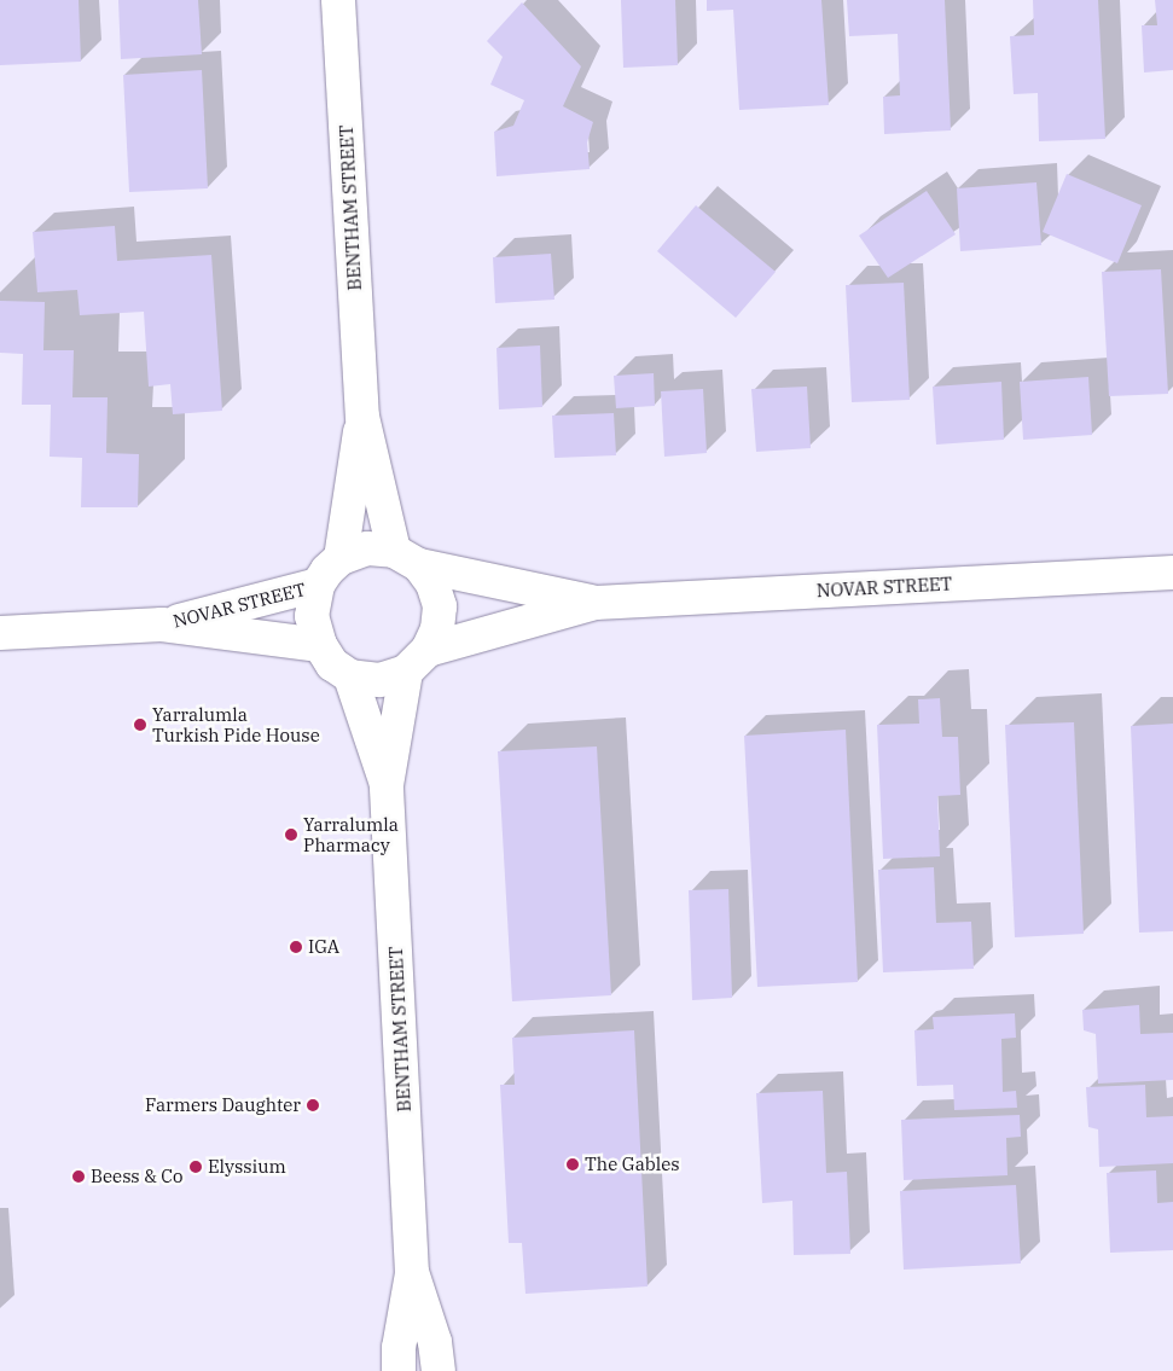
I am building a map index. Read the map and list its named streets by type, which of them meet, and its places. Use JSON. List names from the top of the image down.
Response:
{
  "streets": {
    "main road": ["BENTHAM STREET", "NOVAR STREET"]
  },
  "crossings": [
    ["BENTHAM STREET", "NOVAR STREET"]
  ],
  "places": [
    "Yarralumla Turkish Pide House",
    "Yarralumla Pharmacy",
    "IGA",
    "Farmers Daughter",
    "The Gables",
    "Elyssium",
    "Beess & Co"
  ]
}
